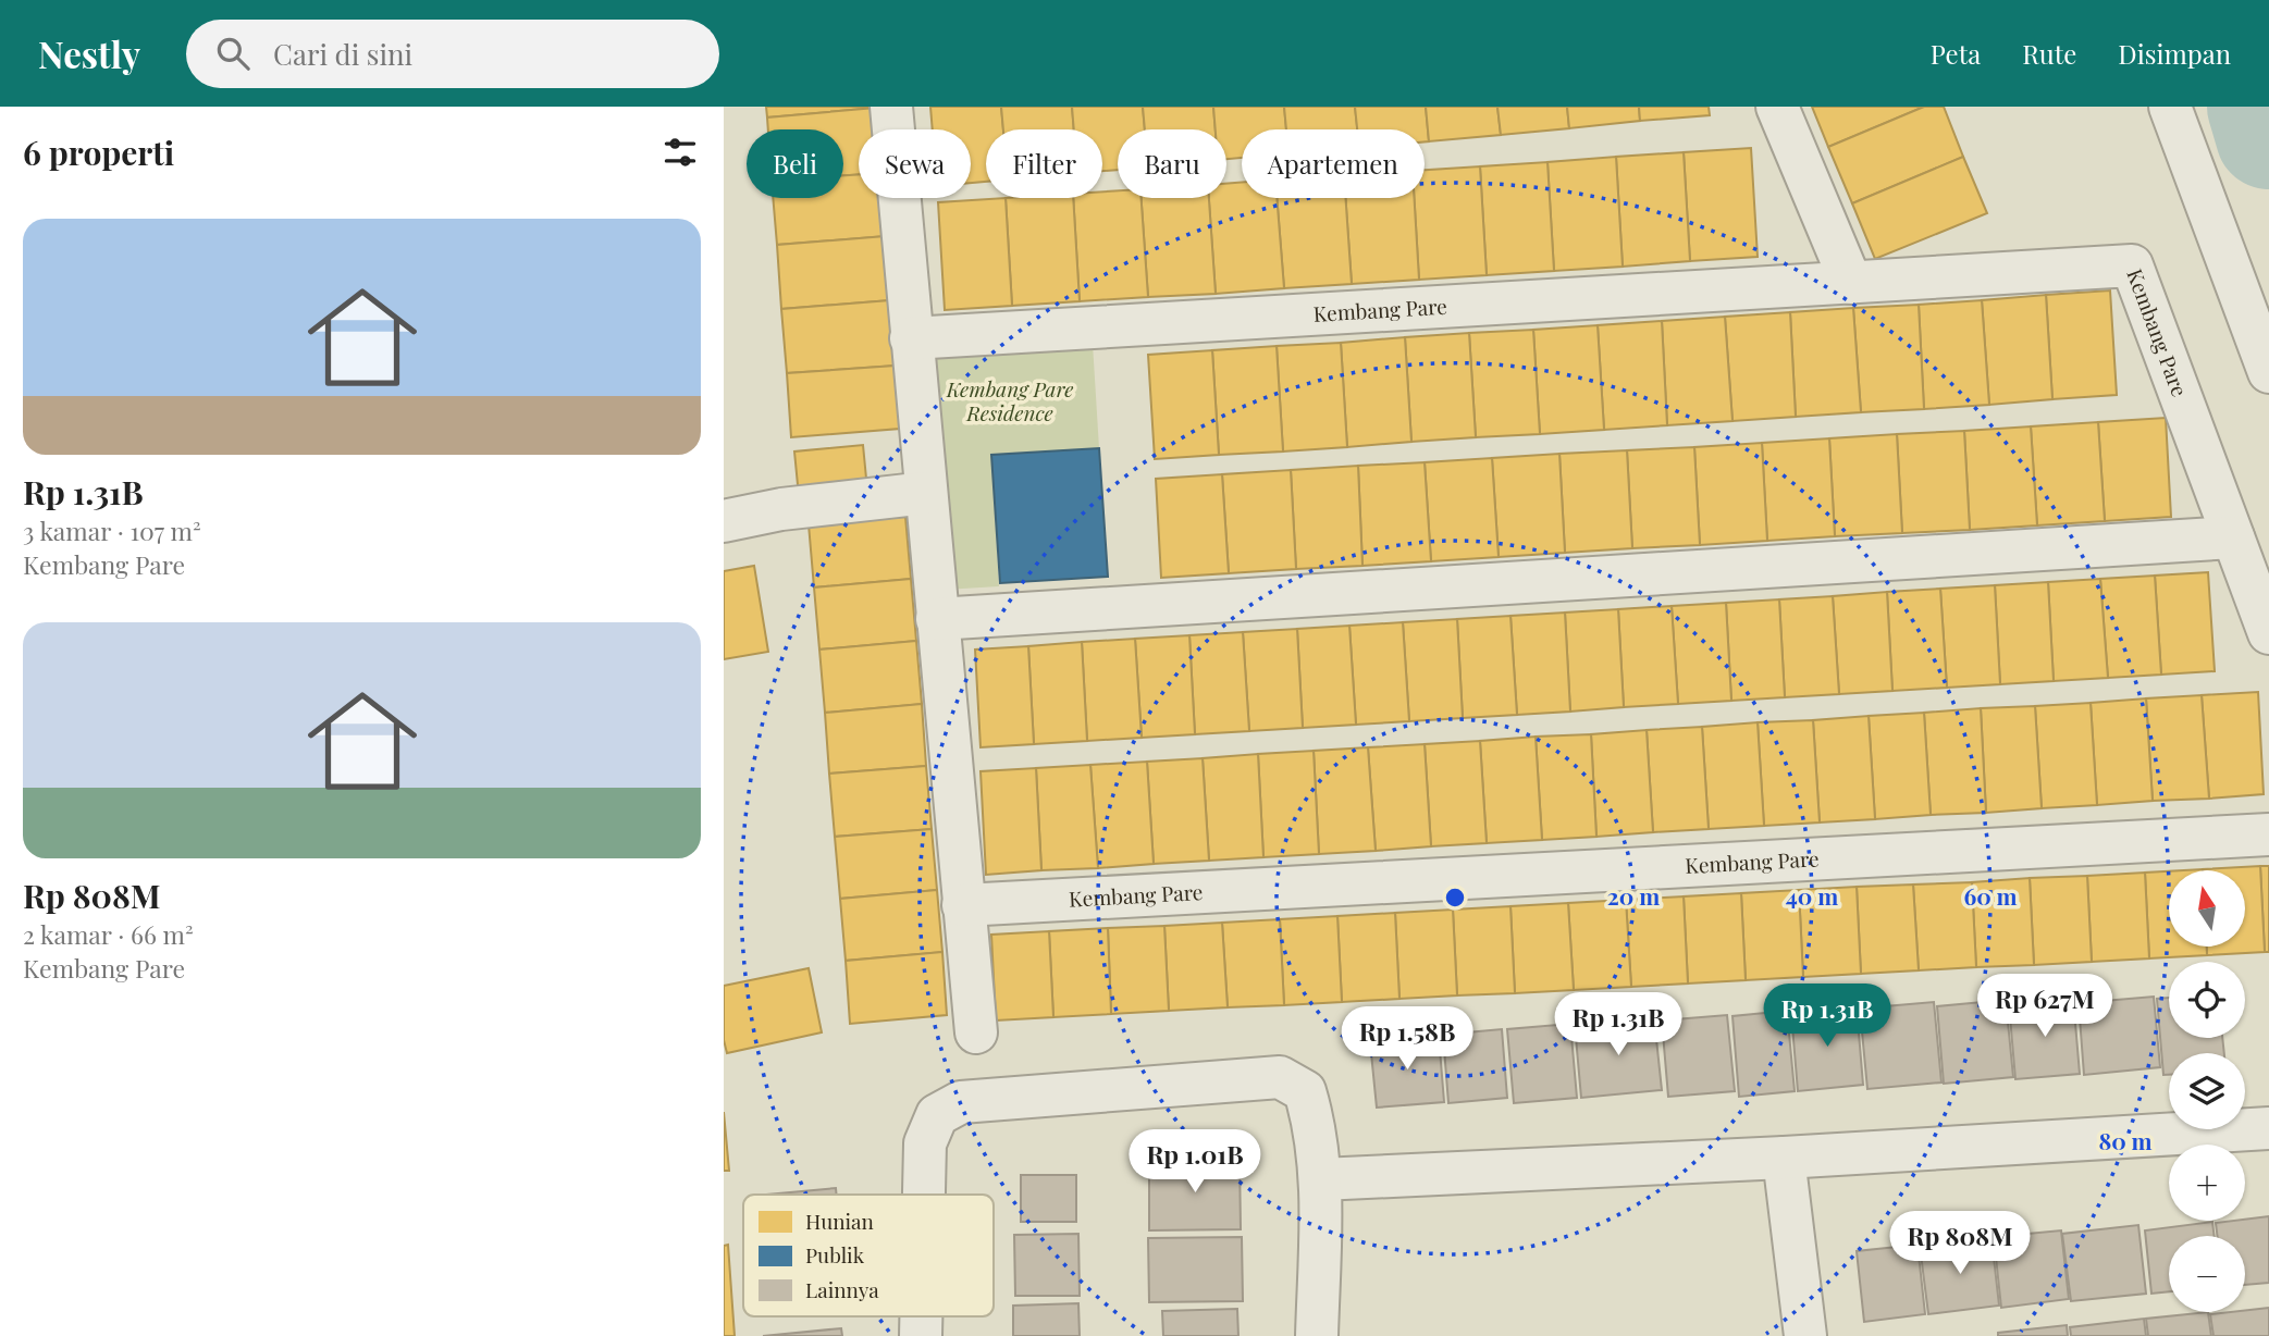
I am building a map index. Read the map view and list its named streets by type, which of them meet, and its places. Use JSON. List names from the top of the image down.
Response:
{
  "streets": {
    "street": ["Kembang Pare"]
  },
  "parks": ["Kembang Pare Residence"],
  "legend": ["Hunian", "Publik", "Lainnya"],
  "north": "top",
  "page": {
    "header": "Nestly",
    "search": "Cari di sini",
    "nav": ["Peta", "Rute", "Disimpan"],
    "heading": "6 properti",
    "chip": [
      "Beli",
      "Sewa",
      "Filter",
      "Baru",
      "Apartemen"
    ],
    "list": [
      {
        "name": "Rp 1.31B",
        "note": "3 kamar · 107 m² · Kembang Pare"
      },
      {
        "name": "Rp 808M",
        "note": "2 kamar · 66 m² · Kembang Pare"
      }
    ],
    "map_buttons": ["+", "−"],
    "price": [
      "Rp 627M",
      "Rp 1.31B",
      "Rp 1.31B",
      "Rp 1.58B",
      "Rp 1.01B",
      "Rp 808M"
    ]
  },
  "rings": [
    "20 m",
    "40 m",
    "60 m",
    "80 m"
  ]
}
